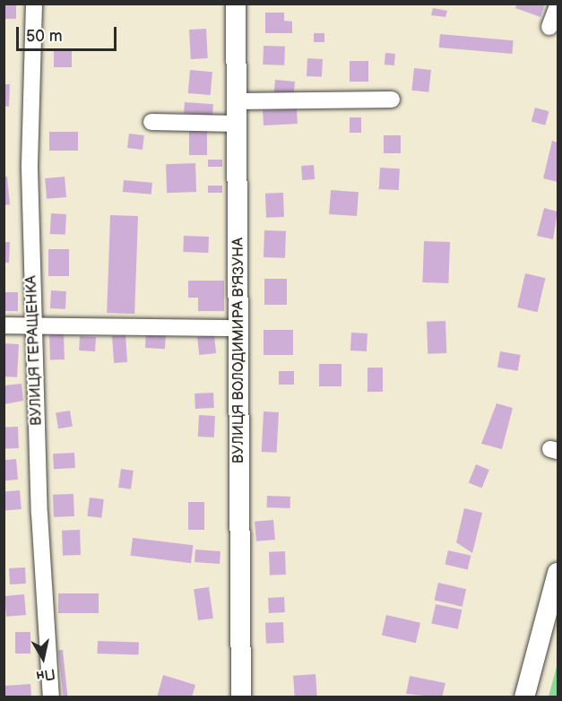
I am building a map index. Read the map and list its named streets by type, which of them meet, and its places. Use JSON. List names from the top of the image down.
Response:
{
  "streets": {
    "main road": ["ВУЛИЦЯ ВОЛОДИМИРА В'ЯЗУНА"],
    "street": ["ВУЛИЦЯ ГЕРАЩЕНКА"]
  },
  "scale_bar": "50 m",
  "north": "bottom"
}
